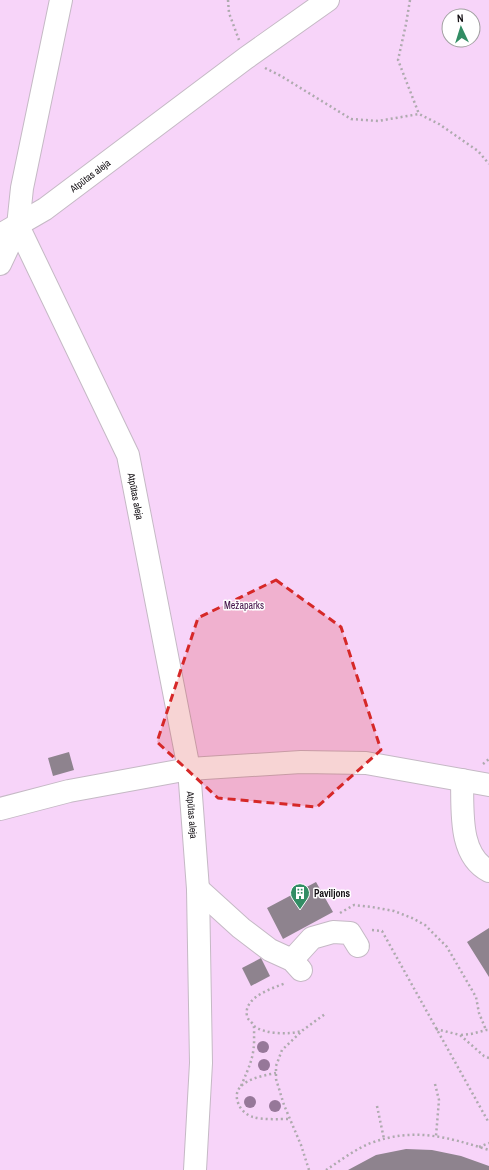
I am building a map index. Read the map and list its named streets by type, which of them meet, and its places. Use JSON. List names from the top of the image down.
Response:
{
  "streets": {
    "street": ["Atpūtas aleja"]
  },
  "parks": ["Mežaparks"],
  "places": {
    "building": ["Paviljons"]
  },
  "north": "top"
}
